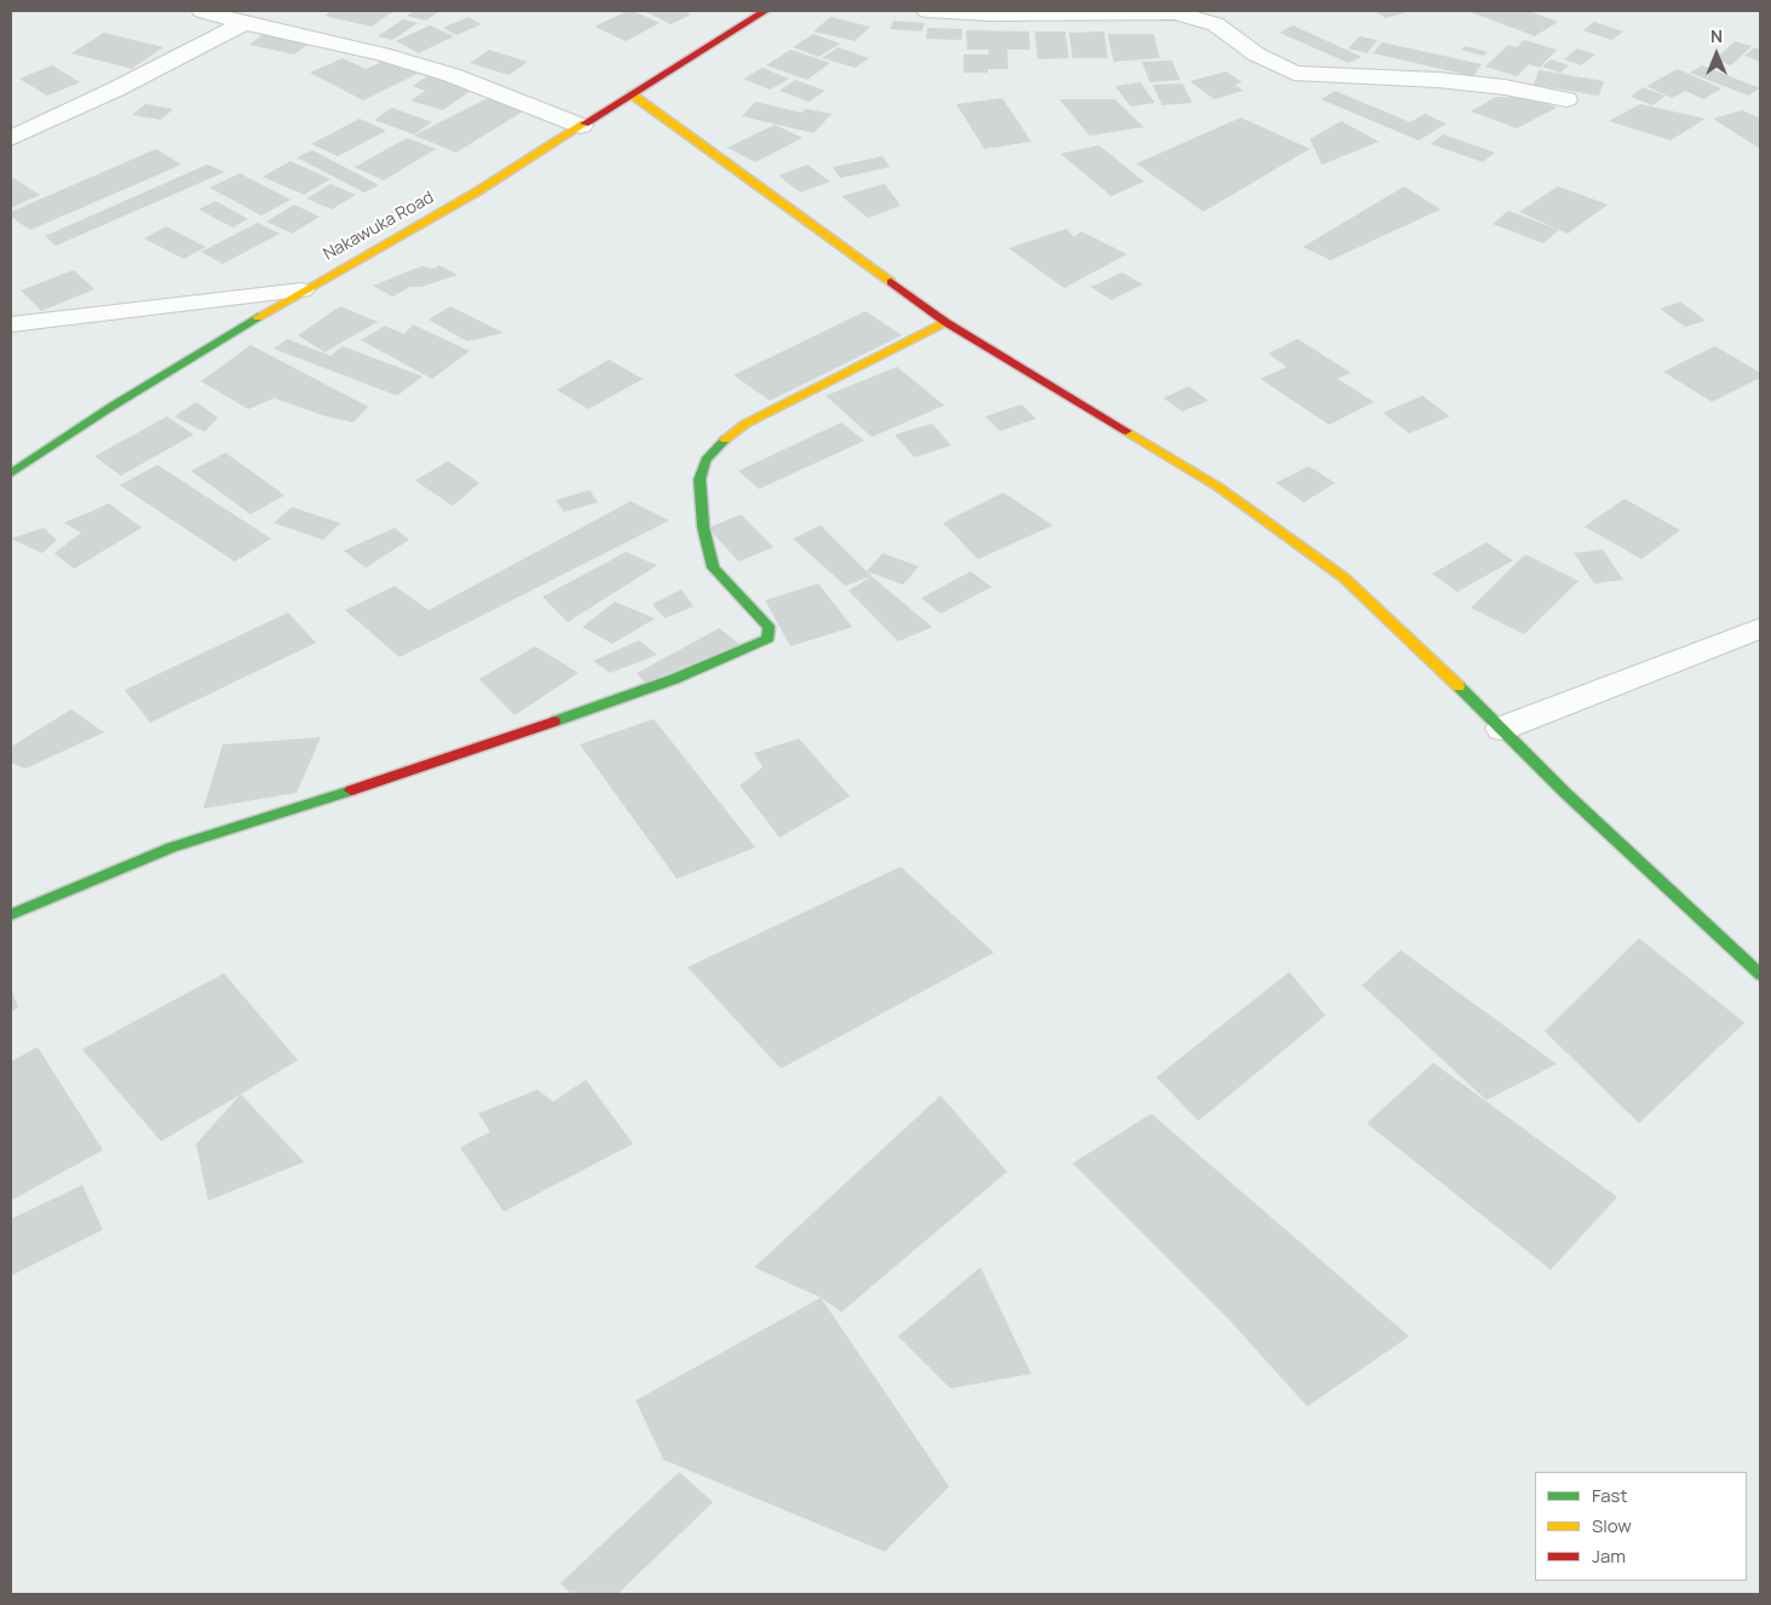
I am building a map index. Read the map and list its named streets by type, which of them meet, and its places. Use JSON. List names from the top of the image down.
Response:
{
  "streets": {
    "street": ["Nakawuka Road"]
  },
  "legend": ["Fast", "Slow", "Jam"],
  "north": "top"
}
